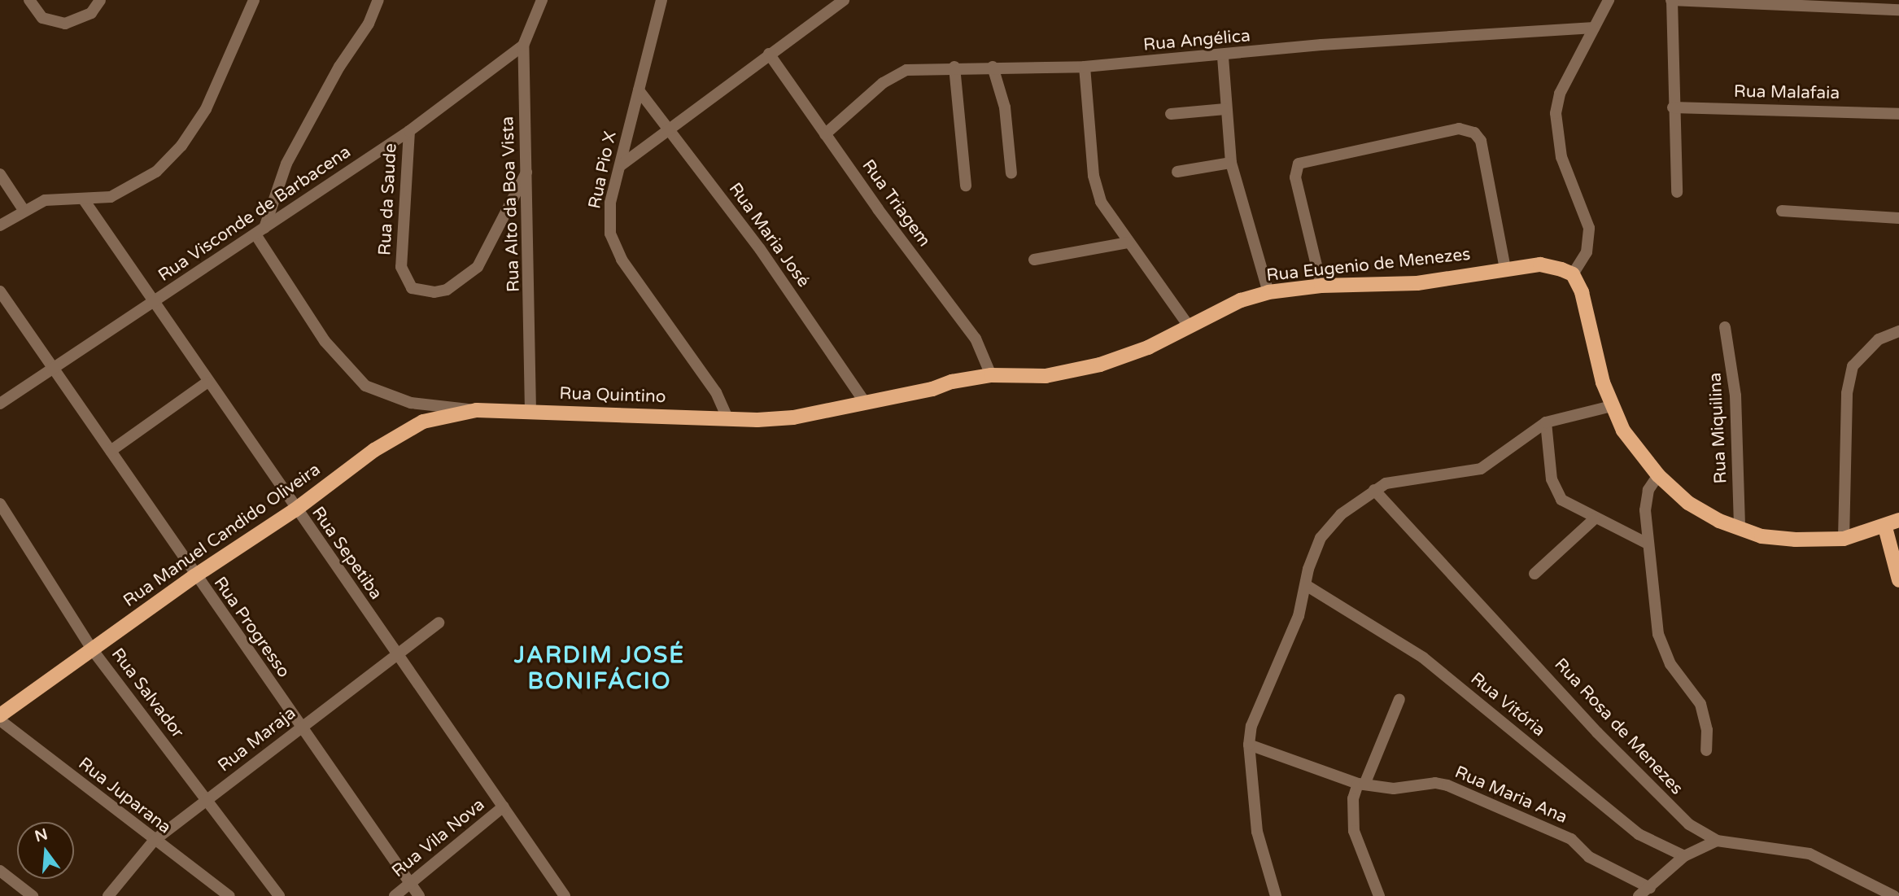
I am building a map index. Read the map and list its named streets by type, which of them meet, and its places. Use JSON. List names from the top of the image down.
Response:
{
  "streets": {
    "main road": ["Rua Eugenio de Menezes", "Rua Quintino", "Rua Manuel Candido Oliveira"],
    "street": [
      "Rua Angélica",
      "Rua Malafaia",
      "Rua Pio X",
      "Rua da Saude",
      "Rua Triagem",
      "Rua Alto da Boa Vista",
      "Rua Visconde de Barbacena",
      "Rua Maria José",
      "Rua Miquilina",
      "Rua Sepetiba",
      "Rua Progresso",
      "Rua Salvador",
      "Rua Vitória",
      "Rua Rosa de Menezes",
      "Rua Maraja",
      "Rua Maria Ana",
      "Rua Juparana",
      "Rua Vila Nova"
    ]
  },
  "crossings": [
    ["Rua Angélica", "Rua Triagem"],
    ["Rua Pio X", "Rua Maria José"],
    ["Rua Pio X", "Rua Quintino"],
    ["Rua da Saude", "Rua Alto da Boa Vista"],
    ["Rua da Saude", "Rua Visconde de Barbacena"],
    ["Rua Triagem", "Rua Quintino"],
    ["Rua Alto da Boa Vista", "Rua Visconde de Barbacena"],
    ["Rua Alto da Boa Vista", "Rua Quintino"],
    ["Rua Visconde de Barbacena", "Rua Quintino"],
    ["Rua Visconde de Barbacena", "Rua Sepetiba"],
    ["Rua Visconde de Barbacena", "Rua Progresso"],
    ["Rua Maria José", "Rua Quintino"],
    ["Rua Eugenio de Menezes", "Rua Quintino"],
    ["Rua Quintino", "Rua Manuel Candido Oliveira"],
    ["Rua Manuel Candido Oliveira", "Rua Sepetiba"],
    ["Rua Manuel Candido Oliveira", "Rua Progresso"],
    ["Rua Manuel Candido Oliveira", "Rua Salvador"],
    ["Rua Sepetiba", "Rua Maraja"],
    ["Rua Sepetiba", "Rua Vila Nova"],
    ["Rua Progresso", "Rua Maraja"],
    ["Rua Progresso", "Rua Vila Nova"],
    ["Rua Salvador", "Rua Maraja"],
    ["Rua Maraja", "Rua Juparana"]
  ],
  "districts": ["JARDIM JOSÉ BONIFÁCIO"],
  "north": "top"
}
